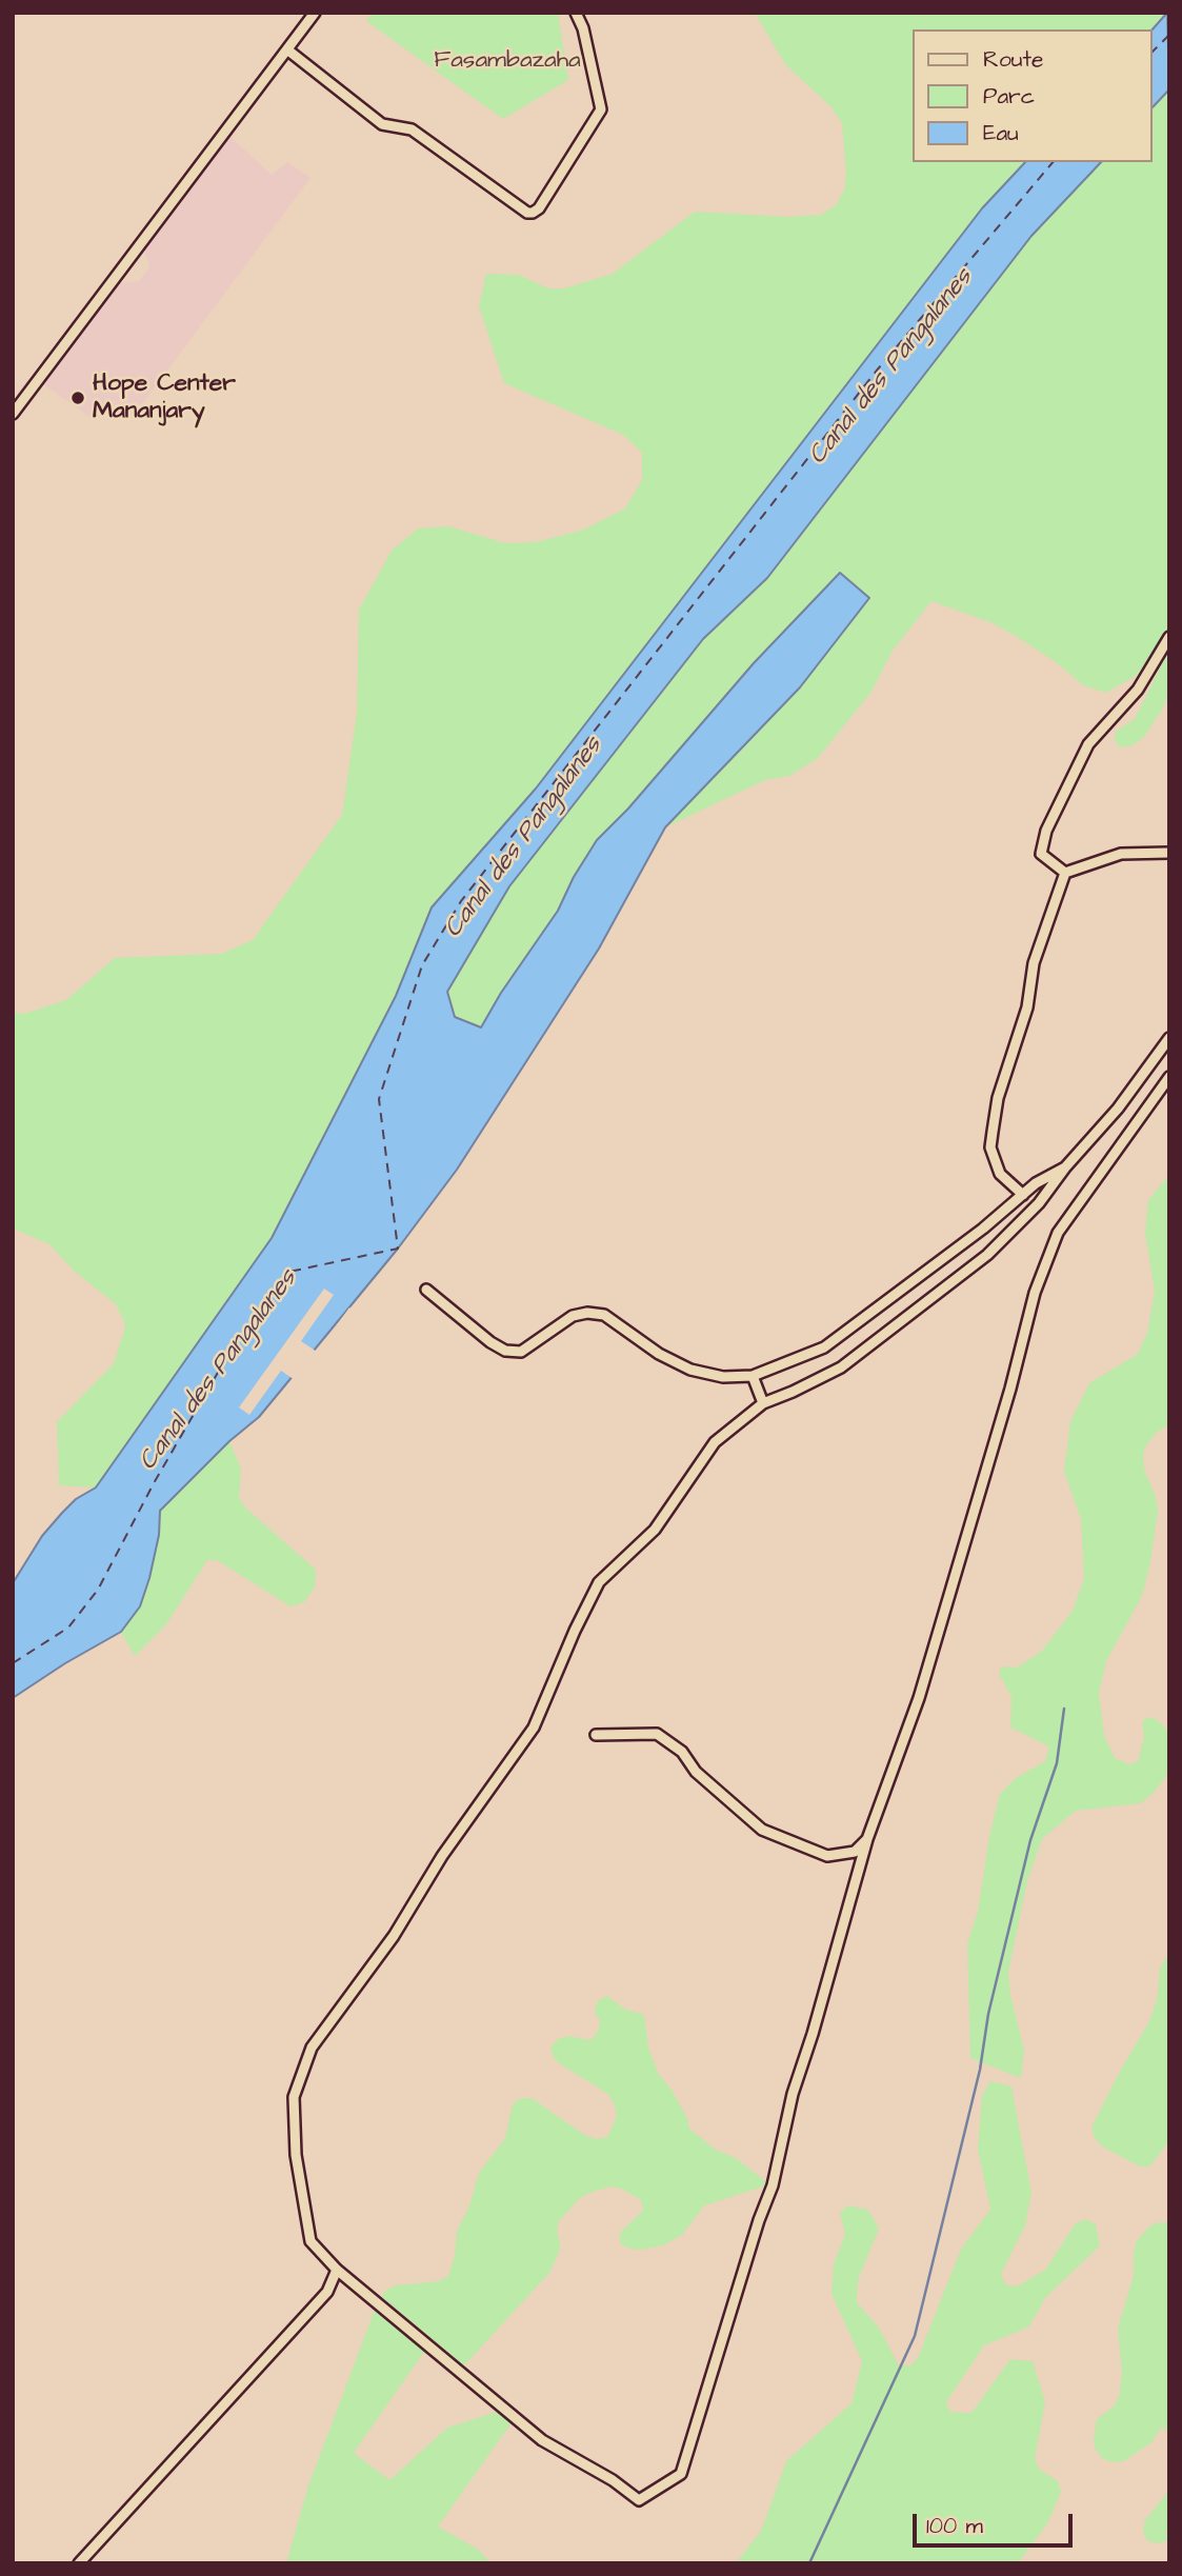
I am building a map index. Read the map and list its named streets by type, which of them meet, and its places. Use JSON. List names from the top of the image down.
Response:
{
  "water": ["Canal des Pangalanes"],
  "parks": ["Fasambazaha"],
  "places": ["Hope Center Mananjary"],
  "legend": ["Route", "Parc", "Eau"],
  "scale_bar": "100 m"
}
